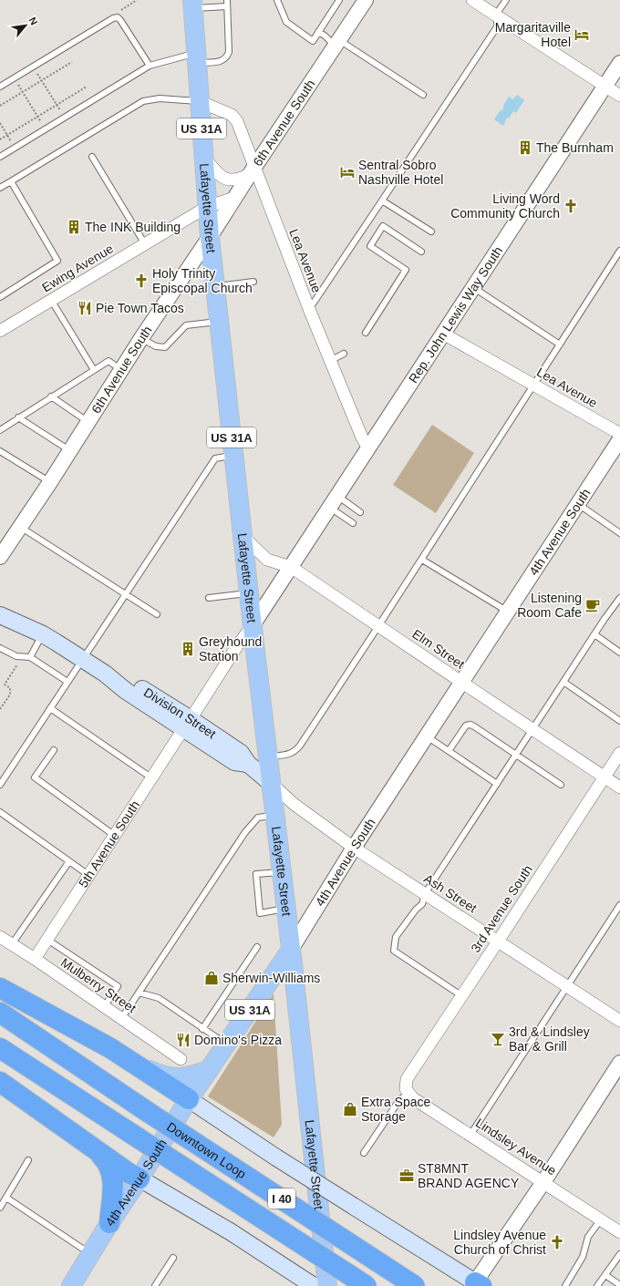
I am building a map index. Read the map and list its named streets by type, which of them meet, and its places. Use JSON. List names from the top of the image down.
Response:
{
  "streets": {
    "highway": ["Downtown Loop", "I 40"],
    "main road": [
      "US 31A",
      "Lafayette Street",
      "4th Avenue South",
      "Division Street"
    ],
    "street": [
      "6th Avenue South",
      "Lea Avenue",
      "Ewing Avenue",
      "Rep. John Lewis Way South",
      "Elm Street",
      "5th Avenue South",
      "Ash Street",
      "3rd Avenue South",
      "Mulberry Street",
      "Lindsley Avenue"
    ]
  },
  "crossings": [
    ["6th Avenue South", "Lafayette Street"],
    ["6th Avenue South", "Lea Avenue"],
    ["6th Avenue South", "Ewing Avenue"],
    ["Lafayette Street", "Lea Avenue"],
    ["Lafayette Street", "Ewing Avenue"],
    ["Lafayette Street", "4th Avenue South"],
    ["Lafayette Street", "Elm Street"],
    ["Lafayette Street", "Division Street"],
    ["Lafayette Street", "5th Avenue South"],
    ["Lafayette Street", "Ash Street"],
    ["Lea Avenue", "Rep. John Lewis Way South"],
    ["Rep. John Lewis Way South", "Elm Street"],
    ["Rep. John Lewis Way South", "5th Avenue South"],
    ["4th Avenue South", "Elm Street"],
    ["4th Avenue South", "Ash Street"],
    ["Elm Street", "5th Avenue South"],
    ["Elm Street", "3rd Avenue South"],
    ["Division Street", "5th Avenue South"],
    ["Division Street", "Ash Street"],
    ["5th Avenue South", "Mulberry Street"],
    ["Ash Street", "3rd Avenue South"],
    ["3rd Avenue South", "Lindsley Avenue"]
  ],
  "places": {
    "hotel": ["Margaritaville Hotel", "Sentral Sobro Nashville Hotel"],
    "building": ["The Burnham", "The INK Building", "Greyhound Station"],
    "church": ["Living Word Community Church", "Holy Trinity Episcopal Church", "Lindsley Avenue Church of Christ"],
    "restaurant": ["Pie Town Tacos", "Domino's Pizza"],
    "cafe": ["Listening Room Cafe"],
    "shop": ["Sherwin-Williams", "Extra Space Storage"],
    "bar": ["3rd & Lindsley Bar & Grill"],
    "office": ["ST8MNT BRAND AGENCY"]
  },
  "north": "top right"
}
